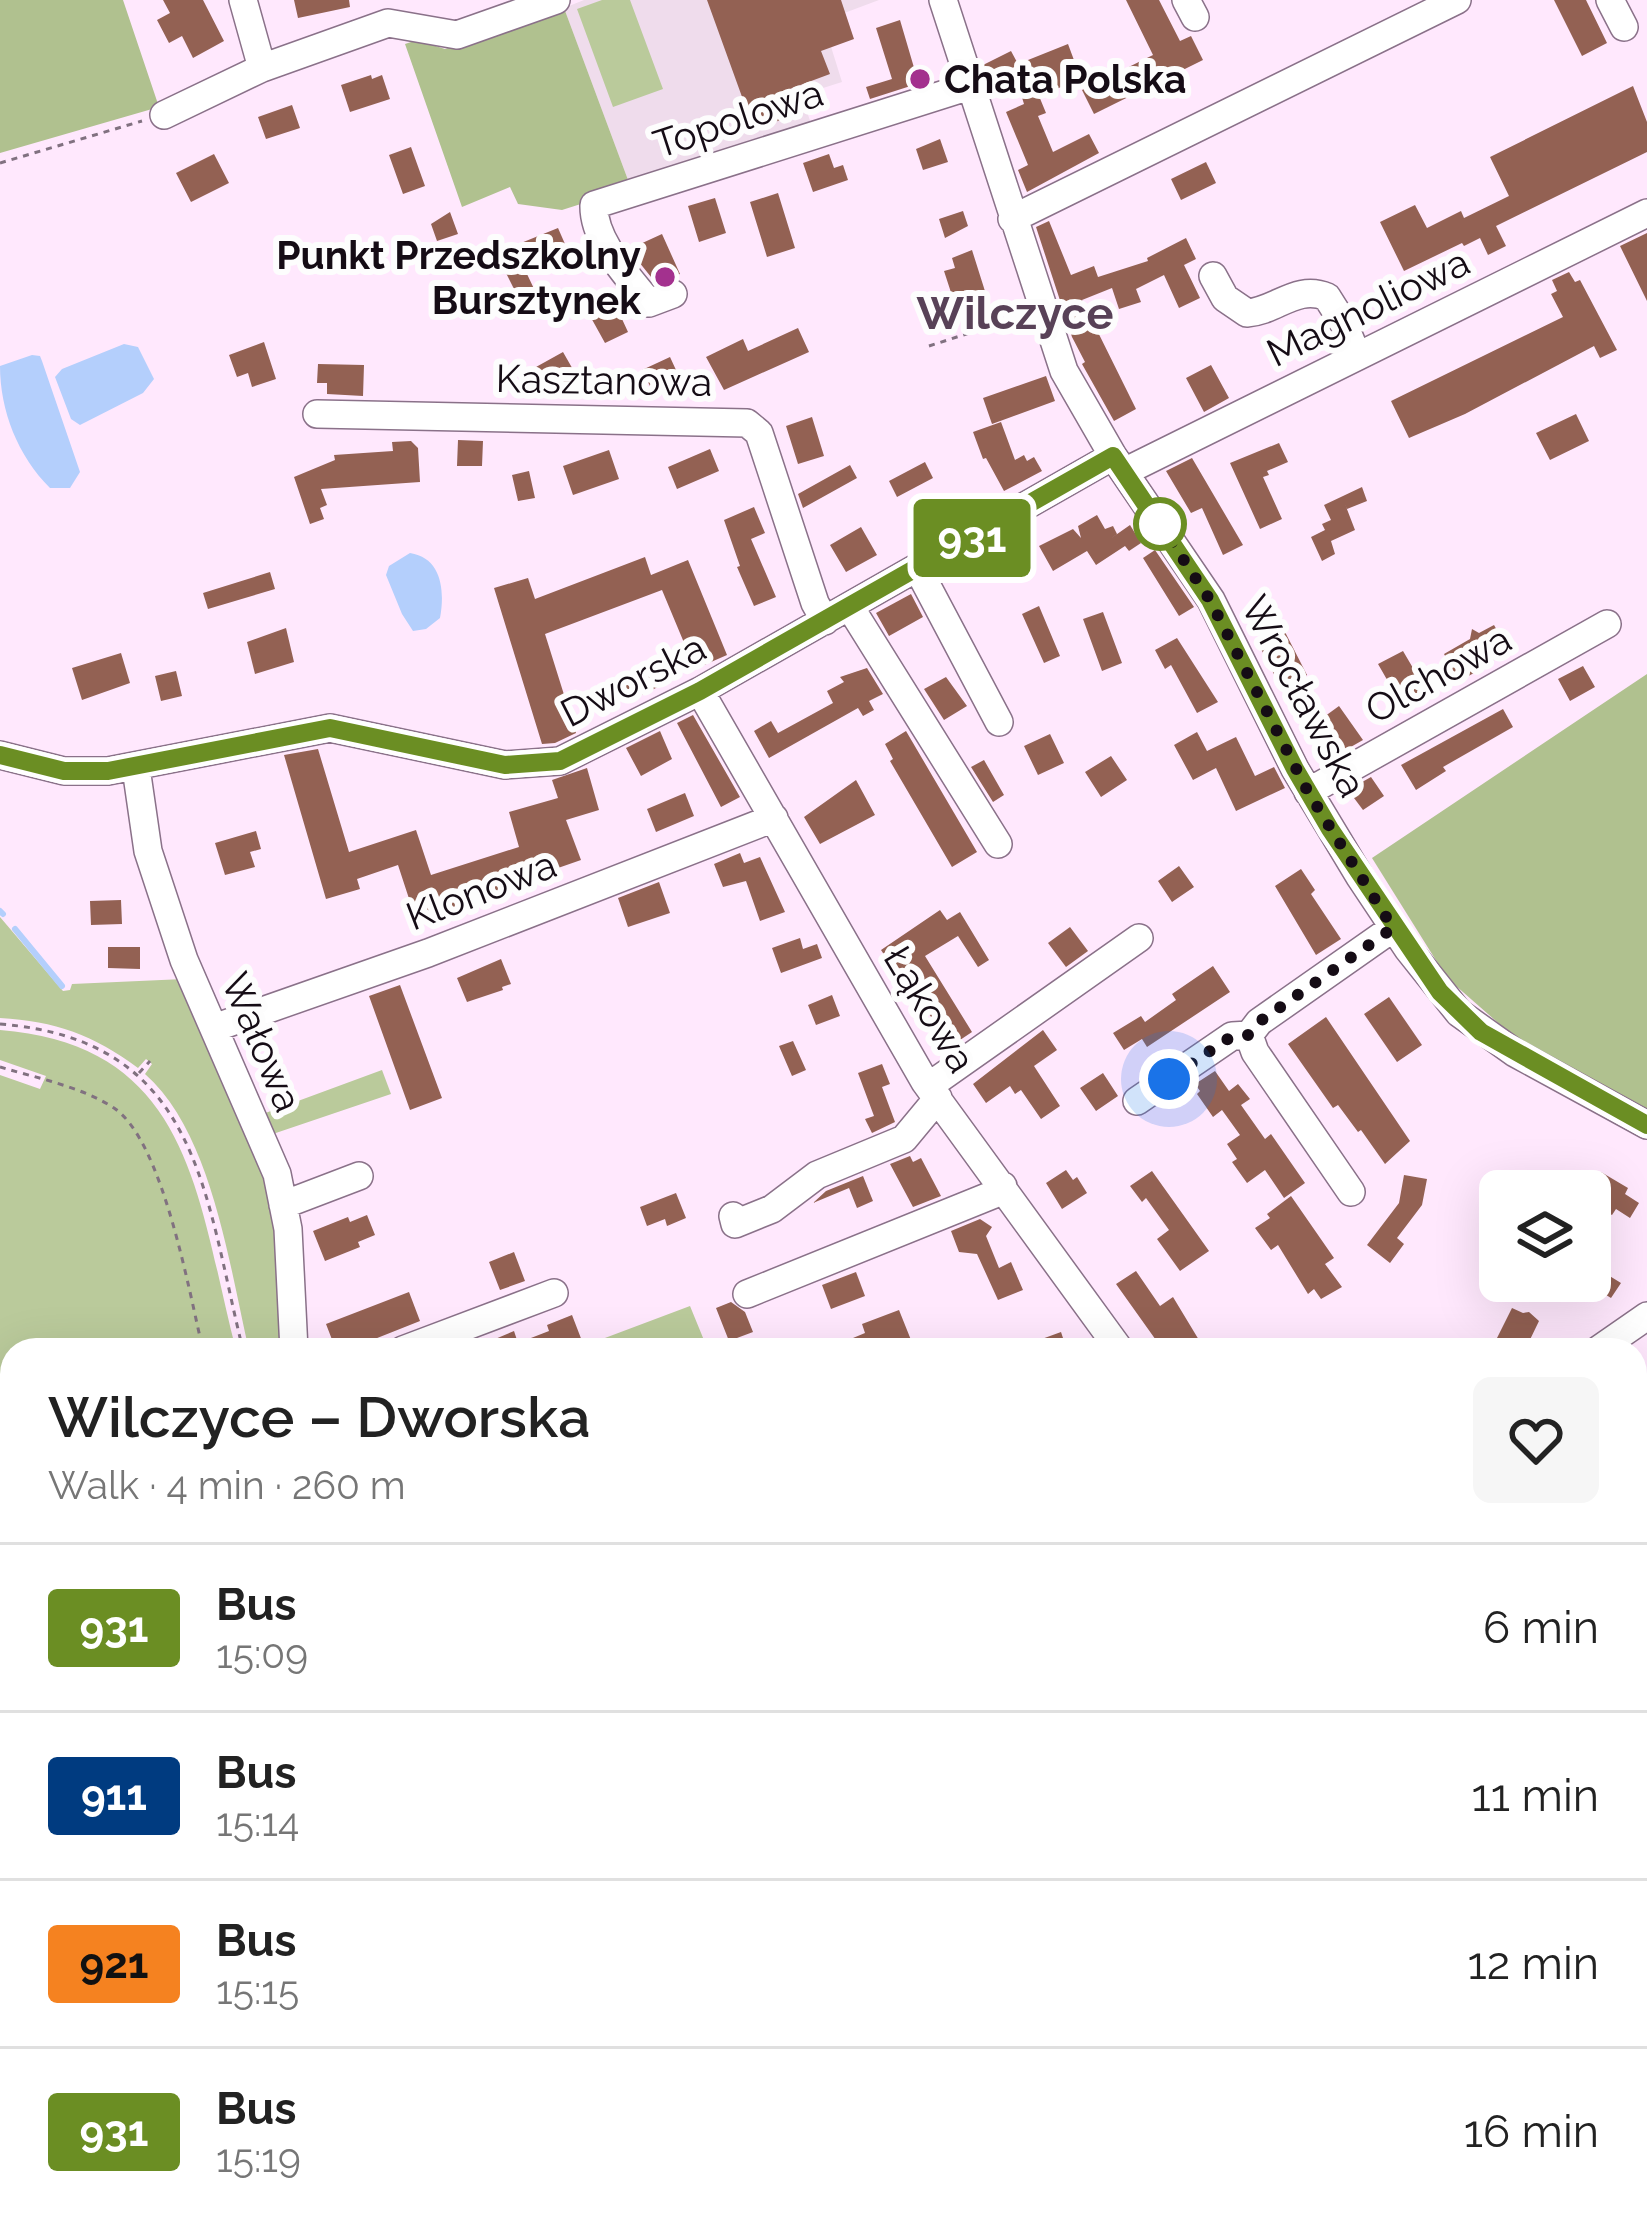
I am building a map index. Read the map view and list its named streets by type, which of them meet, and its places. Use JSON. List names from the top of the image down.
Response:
{
  "streets": {
    "street": [
      "Topolowa",
      "Magnoliowa",
      "Kasztanowa",
      "Olchowa",
      "Dworska",
      "Wrocławska",
      "Klonowa",
      "Łąkowa",
      "Wałowa"
    ]
  },
  "crossings": [
    ["Topolowa", "Wrocławska"],
    ["Magnoliowa", "Dworska"],
    ["Magnoliowa", "Wrocławska"],
    ["Kasztanowa", "Dworska"],
    ["Olchowa", "Wrocławska"],
    ["Dworska", "Wrocławska"],
    ["Dworska", "Łąkowa"],
    ["Dworska", "Wałowa"],
    ["Klonowa", "Łąkowa"],
    ["Klonowa", "Wałowa"]
  ],
  "districts": ["Wilczyce"],
  "places": ["Chata Polska", "Punkt Przedszkolny Bursztynek"],
  "lines": ["bus line 931"],
  "page": {
    "on_map": "931",
    "heading": ["Wilczyce – Dworska", "Walk · 4 min · 260 m"],
    "list": [
      {
        "mark": "931",
        "name": "Bus",
        "note": "15:09",
        "value": "6 min"
      },
      {
        "mark": "911",
        "name": "Bus",
        "note": "15:14",
        "value": "11 min"
      },
      {
        "mark": "921",
        "name": "Bus",
        "note": "15:15",
        "value": "12 min"
      },
      {
        "mark": "931",
        "name": "Bus",
        "note": "15:19",
        "value": "16 min"
      }
    ]
  }
}
